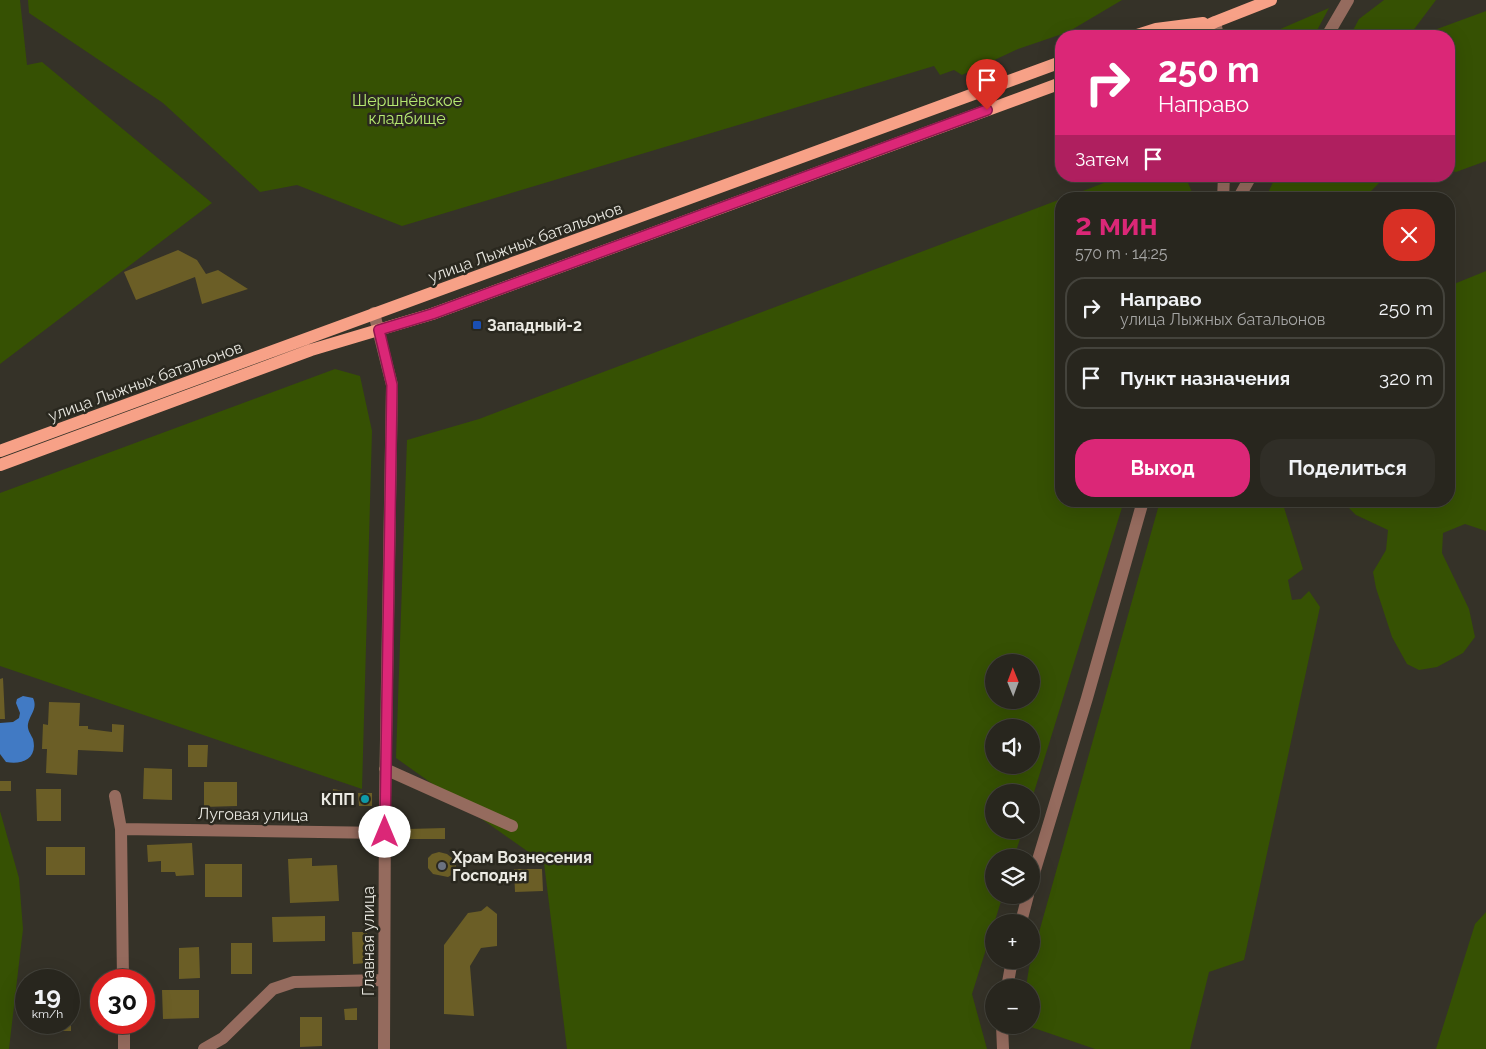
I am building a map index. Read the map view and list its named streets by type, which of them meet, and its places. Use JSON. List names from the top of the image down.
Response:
{
  "streets": {
    "main road": ["улица Лыжных батальонов"],
    "street": ["Луговая улица", "Главная улица"]
  },
  "crossings": [
    ["улица Лыжных батальонов", "Главная улица"],
    ["Луговая улица", "Главная улица"]
  ],
  "parks": ["Шершнёвское кладбище"],
  "places": {
    "transit": ["Западный-2"],
    "other": ["КПП", "Храм Вознесения Господня"]
  },
  "north": "top",
  "page": {
    "turn": ["250 m", "Направо"],
    "then": "Затем",
    "heading": ["2 мин", "570 m · 14:25"],
    "list": [
      {
        "name": "Направо",
        "note": "улица Лыжных батальонов",
        "value": "250 m"
      },
      {
        "name": "Пункт назначения",
        "value": "320 m"
      }
    ],
    "buttons": ["Выход", "Поделиться"],
    "map_buttons": ["+", "−"],
    "speed": "19 km/h",
    "limit": "30"
  }
}
